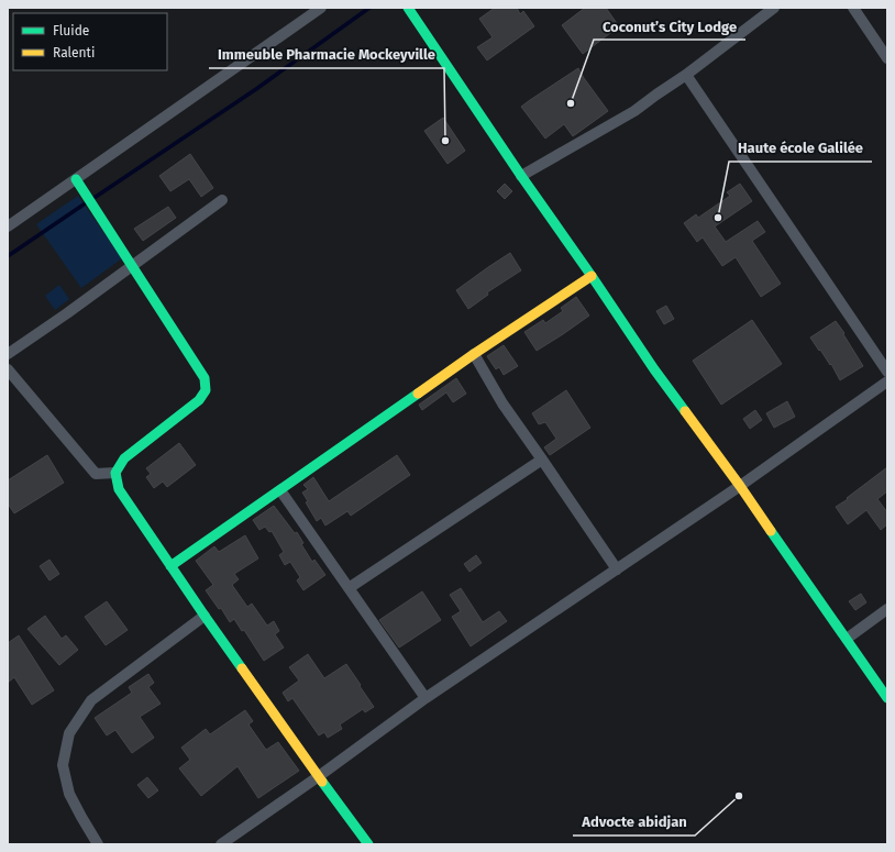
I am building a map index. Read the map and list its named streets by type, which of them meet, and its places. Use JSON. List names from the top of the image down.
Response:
{
  "places": [
    "Coconut’s City Lodge",
    "Immeuble Pharmacie Mockeyville",
    "Haute école Galilée",
    "Advocte abidjan"
  ],
  "legend": ["Fluide", "Ralenti"]
}
